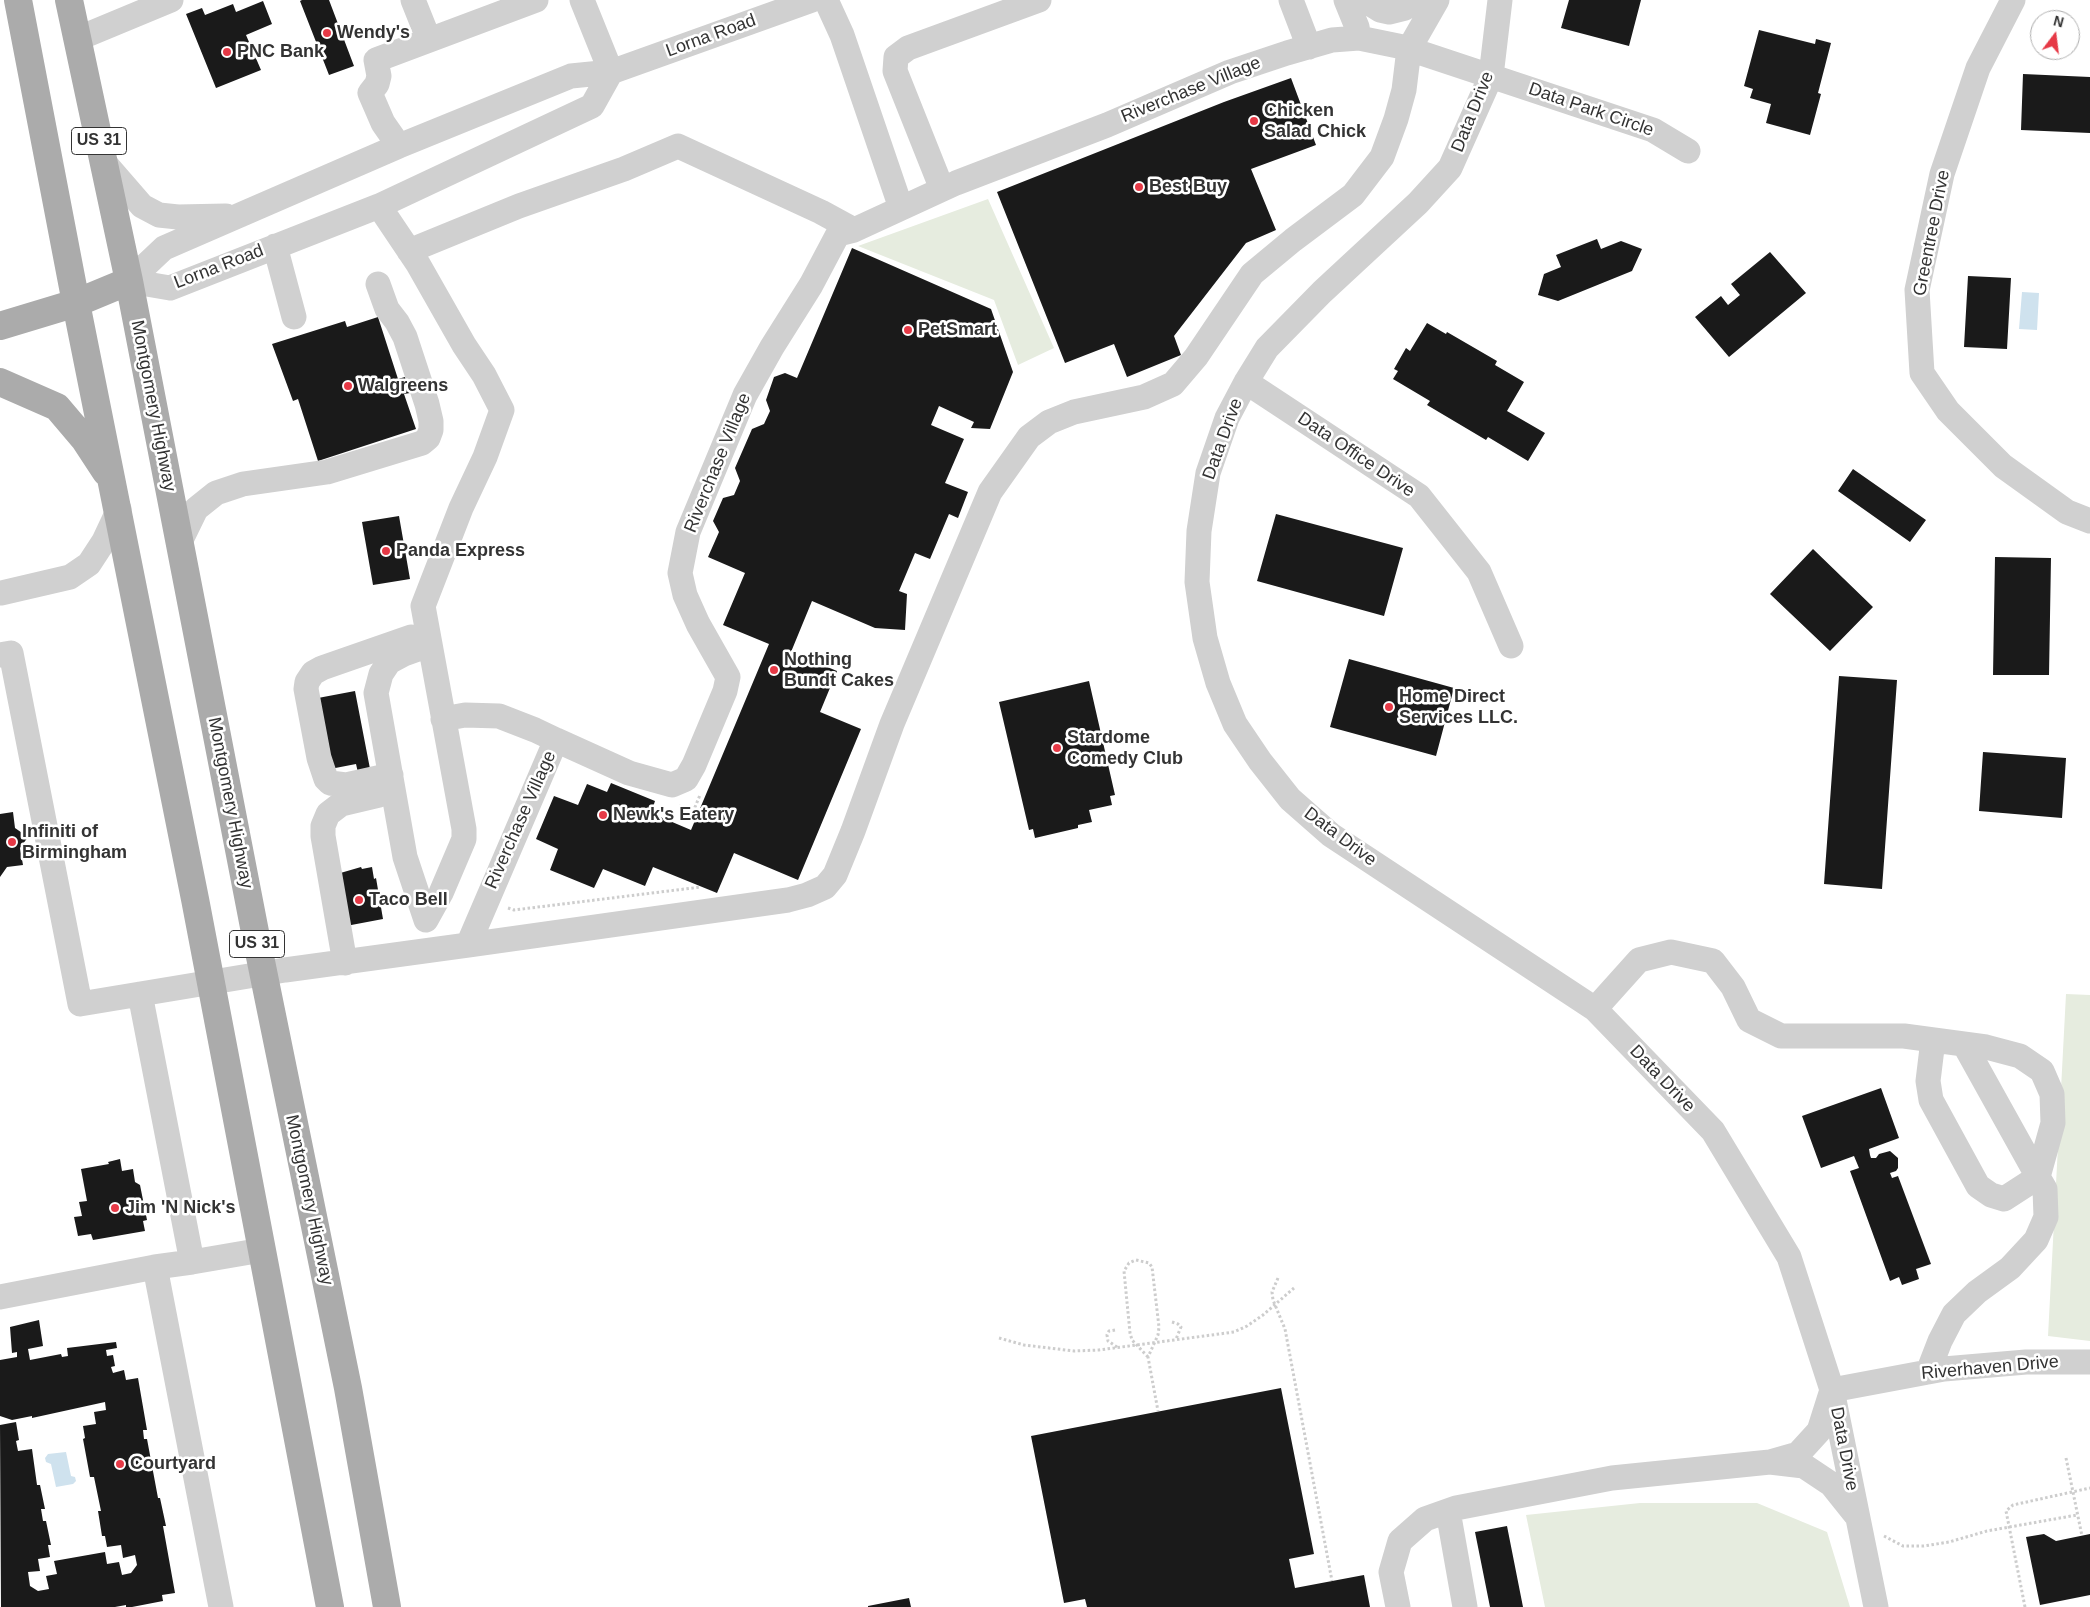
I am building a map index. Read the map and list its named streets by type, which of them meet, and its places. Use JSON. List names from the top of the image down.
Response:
{
  "streets": {
    "main road": ["US 31", "Montgomery Highway"],
    "street": [
      "Lorna Road",
      "Riverchase Village",
      "Data Park Circle",
      "Data Drive",
      "Greentree Drive",
      "Data Office Drive",
      "Riverhaven Drive"
    ]
  },
  "crossings": [
    ["Lorna Road", "Montgomery Highway"],
    ["Riverchase Village", "Data Park Circle"],
    ["Riverchase Village", "Data Drive"],
    ["Data Park Circle", "Data Drive"],
    ["Data Drive", "Data Office Drive"],
    ["Data Drive", "Riverhaven Drive"]
  ],
  "places": [
    "Wendy's",
    "PNC Bank",
    "Chicken Salad Chick",
    "Best Buy",
    "PetSmart",
    "Walgreens",
    "Panda Express",
    "Nothing Bundt Cakes",
    "Home Direct Services LLC.",
    "Stardome Comedy Club",
    "Newk's Eatery",
    "Infiniti of Birmingham",
    "Taco Bell",
    "Jim 'N Nick's",
    "Courtyard"
  ],
  "north": "top"
}
